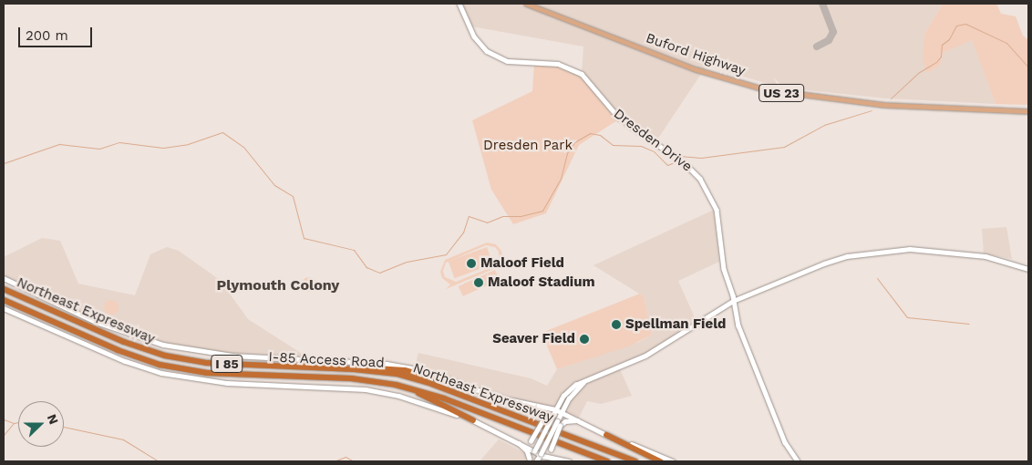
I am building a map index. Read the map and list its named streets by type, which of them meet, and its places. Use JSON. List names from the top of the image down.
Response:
{
  "streets": {
    "highway": ["Northeast Expressway", "I 85"],
    "main road": [
      "Buford Highway",
      "US 23",
      "Dresden Drive",
      "I-85 Access Road"
    ]
  },
  "districts": ["Plymouth Colony"],
  "parks": ["Dresden Park"],
  "places": [
    "Maloof Field",
    "Maloof Stadium",
    "Spellman Field",
    "Seaver Field"
  ],
  "scale_bar": "200 m",
  "north": "right"
}
